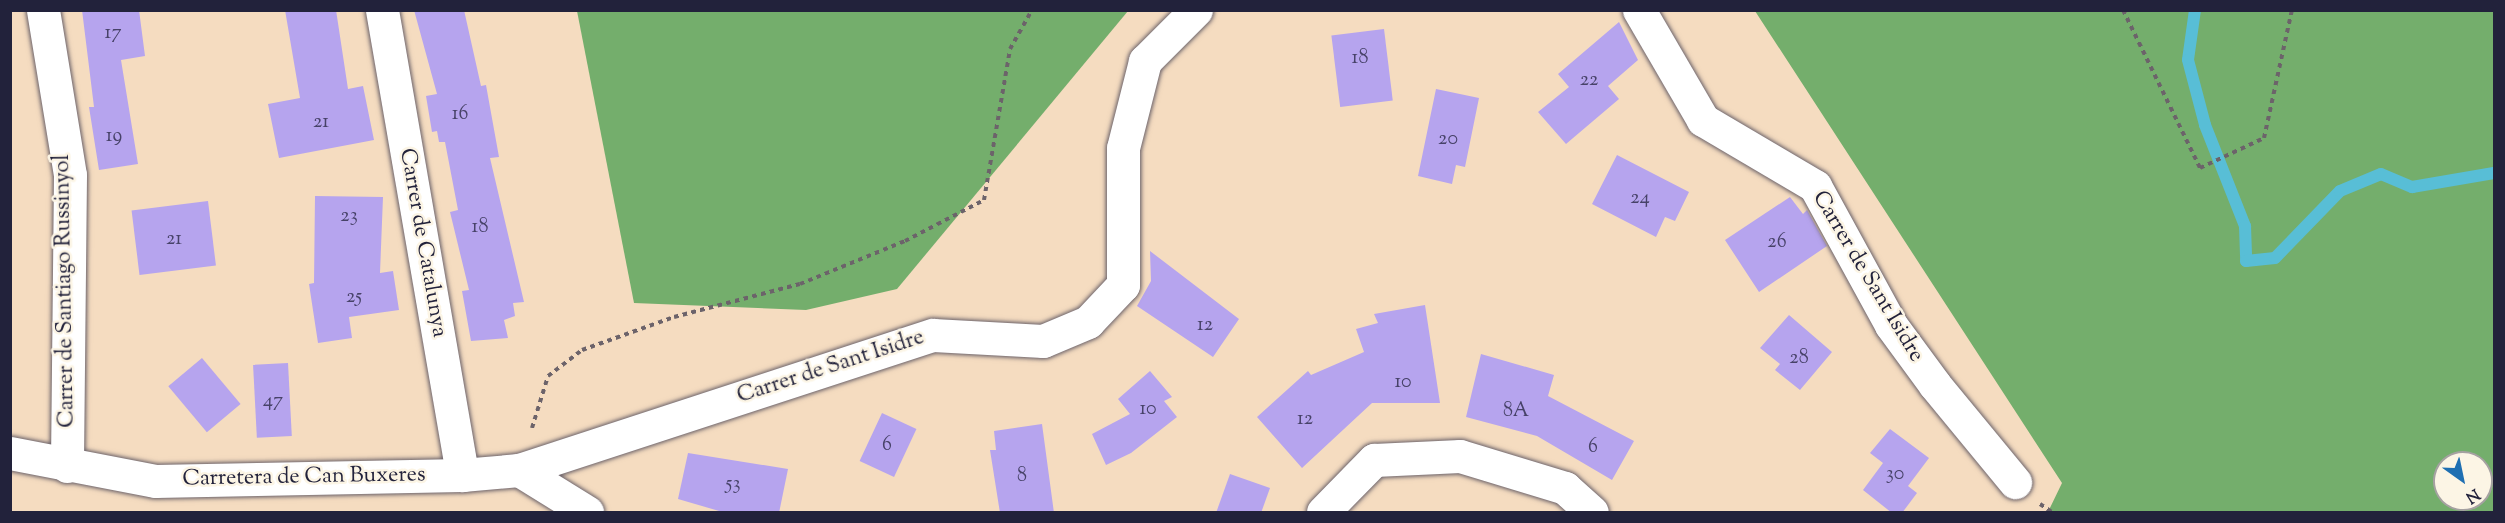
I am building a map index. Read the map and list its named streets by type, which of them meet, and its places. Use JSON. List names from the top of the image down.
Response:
{
  "streets": {
    "street": [
      "Carrer de Catalunya",
      "Carrer de Sant Isidre",
      "Carrer de Santiago Russinyol",
      "Carretera de Can Buxeres"
    ]
  },
  "crossings": [
    ["Carrer de Catalunya", "Carretera de Can Buxeres"],
    ["Carrer de Sant Isidre", "Carretera de Can Buxeres"],
    ["Carrer de Santiago Russinyol", "Carretera de Can Buxeres"]
  ],
  "house_numbers": [
    "17",
    "18",
    "22",
    "16",
    "21",
    "19",
    "20",
    "24",
    "23",
    "18",
    "21",
    "26",
    "25",
    "12",
    "28",
    "10",
    "47",
    "10",
    "8A",
    "12",
    "6",
    "6",
    "30",
    "8",
    "53"
  ],
  "north": "bottom right"
}
